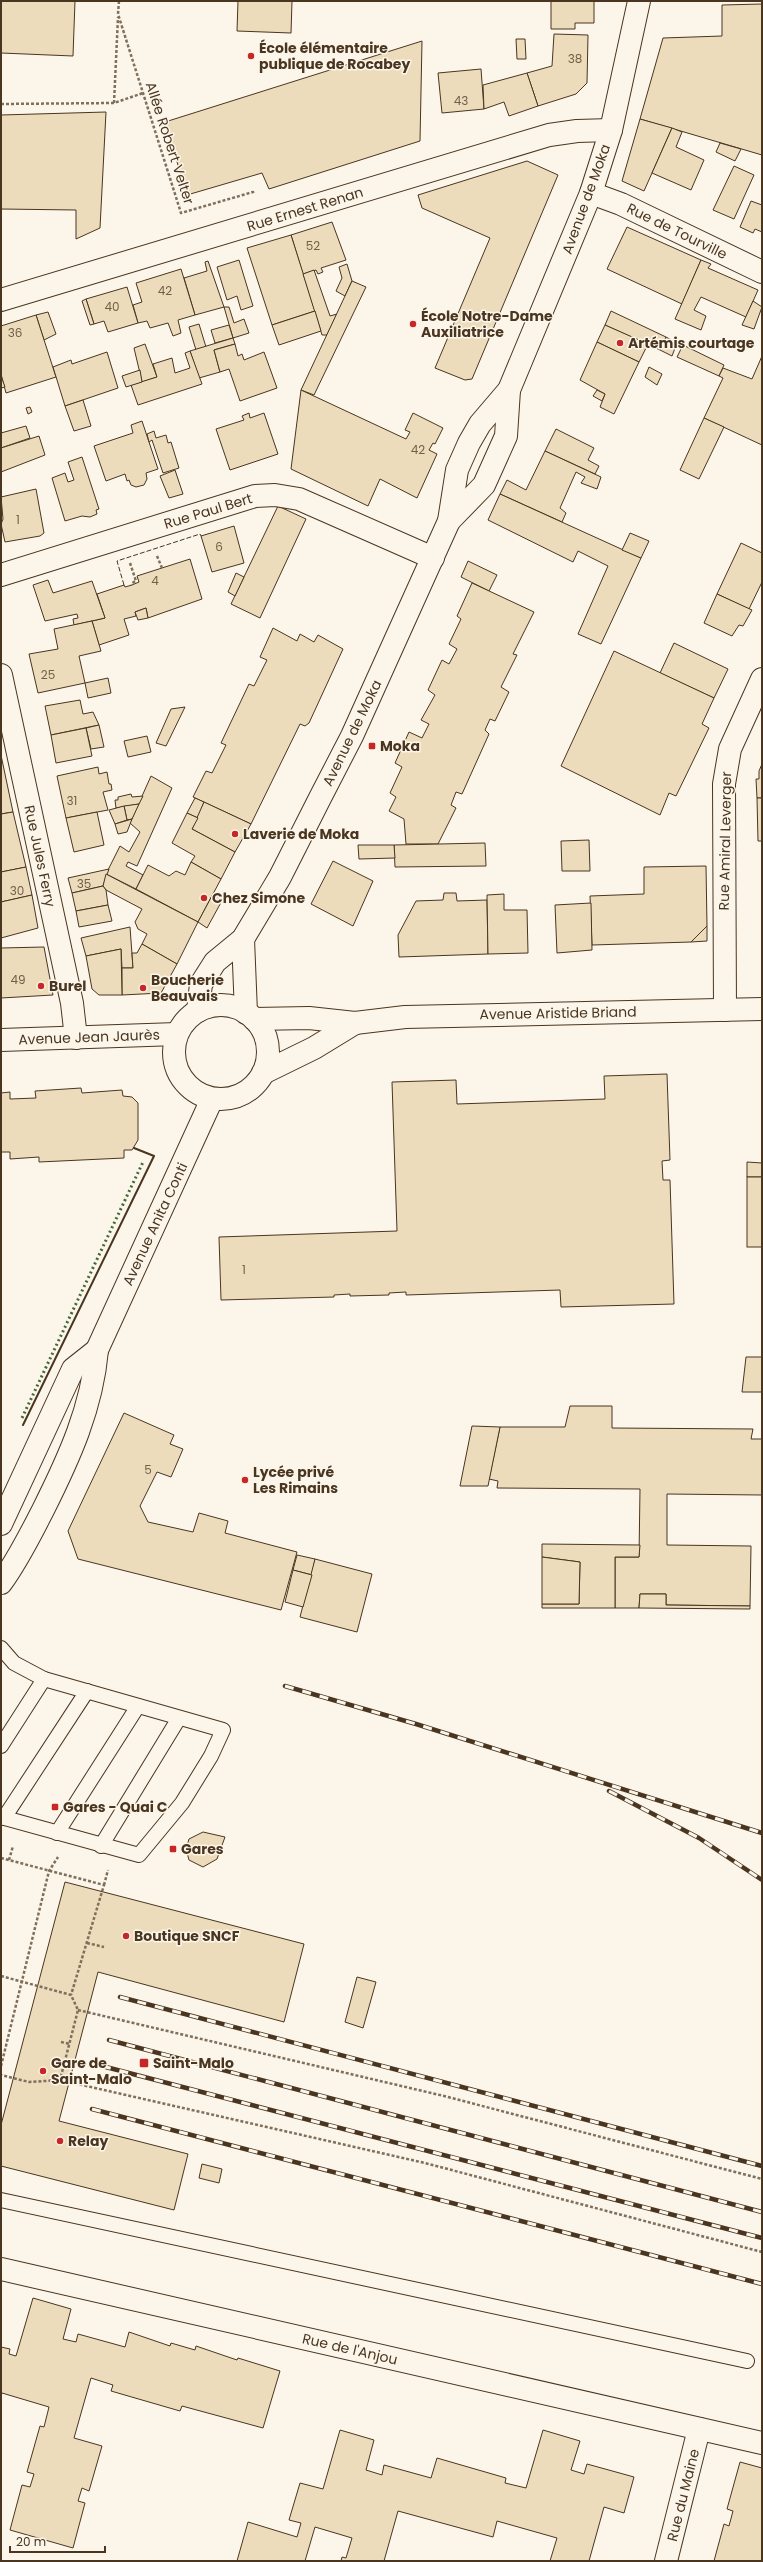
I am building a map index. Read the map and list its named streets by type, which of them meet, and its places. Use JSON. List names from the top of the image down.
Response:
{
  "streets": {
    "street": [
      "Avenue de Moka",
      "Rue Ernest Renan",
      "Rue de Tourville",
      "Rue Paul Bert",
      "Rue Amiral Leverger",
      "Rue Jules Ferry",
      "Avenue Aristide Briand",
      "Avenue Jean Jaurès",
      "Avenue Anita Conti",
      "Rue de l'Anjou",
      "Rue du Maine"
    ],
    "path": ["Allée Robert Velter"]
  },
  "crossings": [
    ["Allée Robert Velter", "Rue Ernest Renan"],
    ["Avenue de Moka", "Rue Ernest Renan"],
    ["Avenue de Moka", "Rue de Tourville"],
    ["Avenue de Moka", "Rue Paul Bert"],
    ["Avenue de Moka", "Avenue Aristide Briand"],
    ["Avenue de Moka", "Avenue Jean Jaurès"],
    ["Avenue de Moka", "Avenue Anita Conti"],
    ["Rue Amiral Leverger", "Avenue Aristide Briand"],
    ["Rue Jules Ferry", "Avenue Jean Jaurès"],
    ["Avenue Aristide Briand", "Avenue Jean Jaurès"],
    ["Avenue Aristide Briand", "Avenue Anita Conti"],
    ["Avenue Jean Jaurès", "Avenue Anita Conti"],
    ["Rue de l'Anjou", "Rue du Maine"]
  ],
  "places": {
    "other": [
      "École élémentaire publique de Rocabey",
      "École Notre-Dame Auxiliatrice",
      "Artémis courtage",
      "Laverie de Moka",
      "Chez Simone",
      "Burel",
      "Boucherie Beauvais",
      "Lycée privé Les Rimains",
      "Boutique SNCF",
      "Gare de Saint-Malo",
      "Relay"
    ],
    "transit": [
      "Moka",
      "Gares - Quai C",
      "Gares",
      "Saint-Malo"
    ]
  },
  "house_numbers": [
    "38",
    "43",
    "52",
    "42",
    "40",
    "36",
    "42",
    "1",
    "6",
    "4",
    "25",
    "31",
    "35",
    "30",
    "49",
    "1",
    "5"
  ],
  "scale_bar": "20 m"
}
